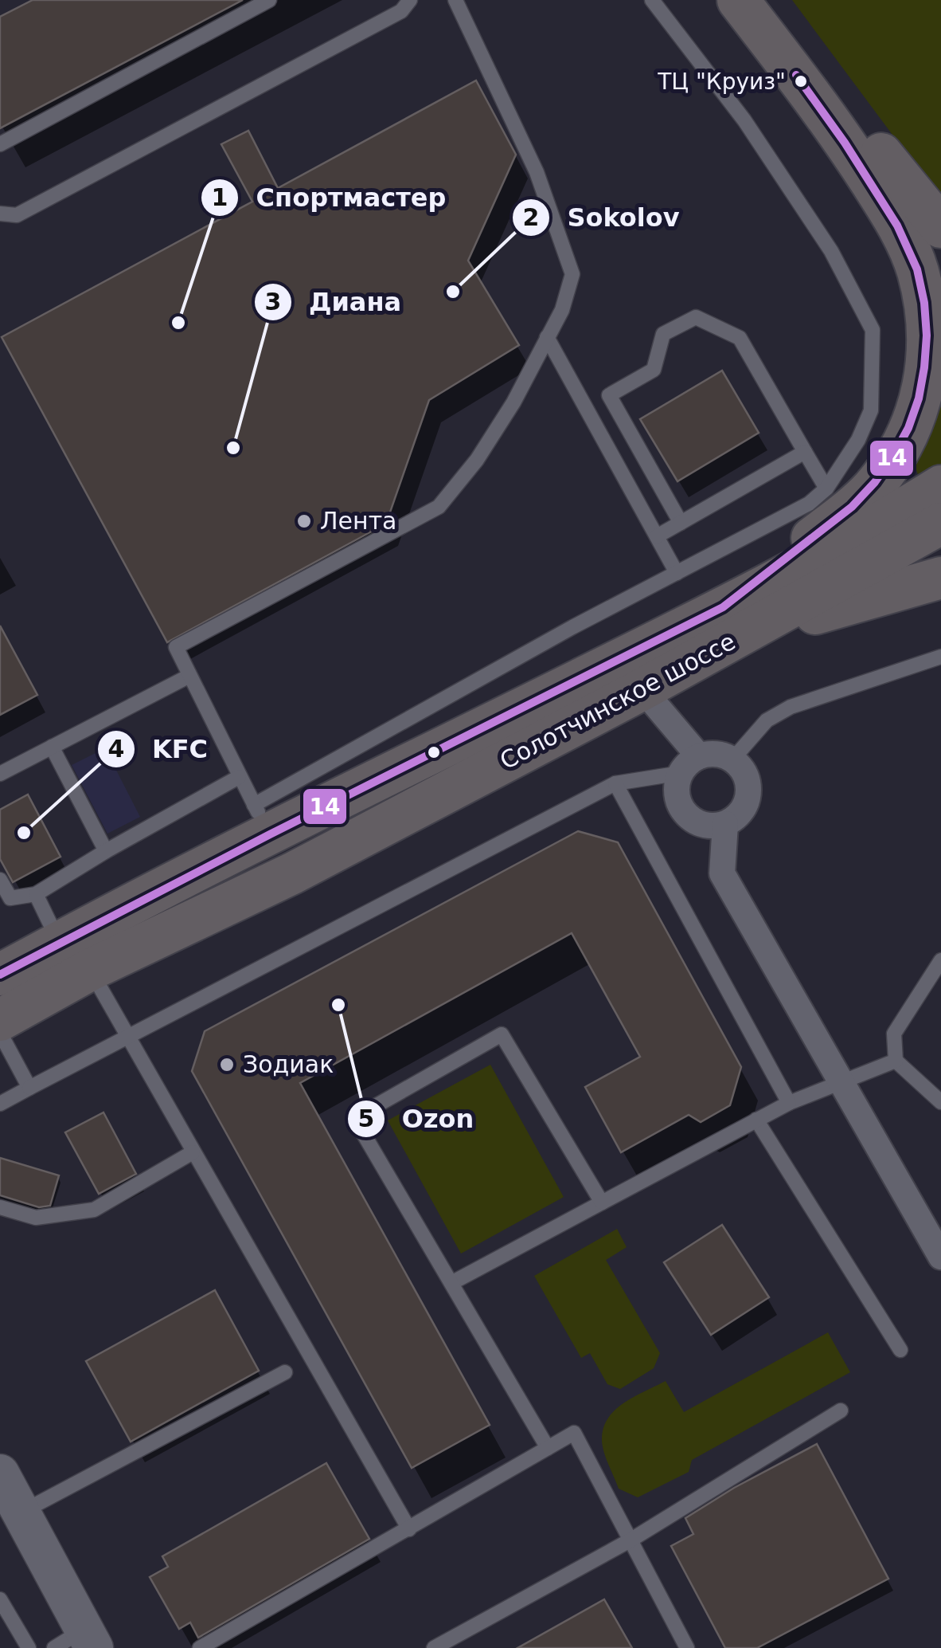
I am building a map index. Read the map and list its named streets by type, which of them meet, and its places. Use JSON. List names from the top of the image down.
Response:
{
  "streets": {
    "main road": ["Солотчинское шоссе"]
  },
  "places": [
    "ТЦ \"Круиз\"",
    "Sokolov",
    "Спортмастер",
    "Диана",
    "Лента",
    "KFC",
    "Ozon",
    "Зодиак"
  ],
  "lines": ["transit line 14"]
}
